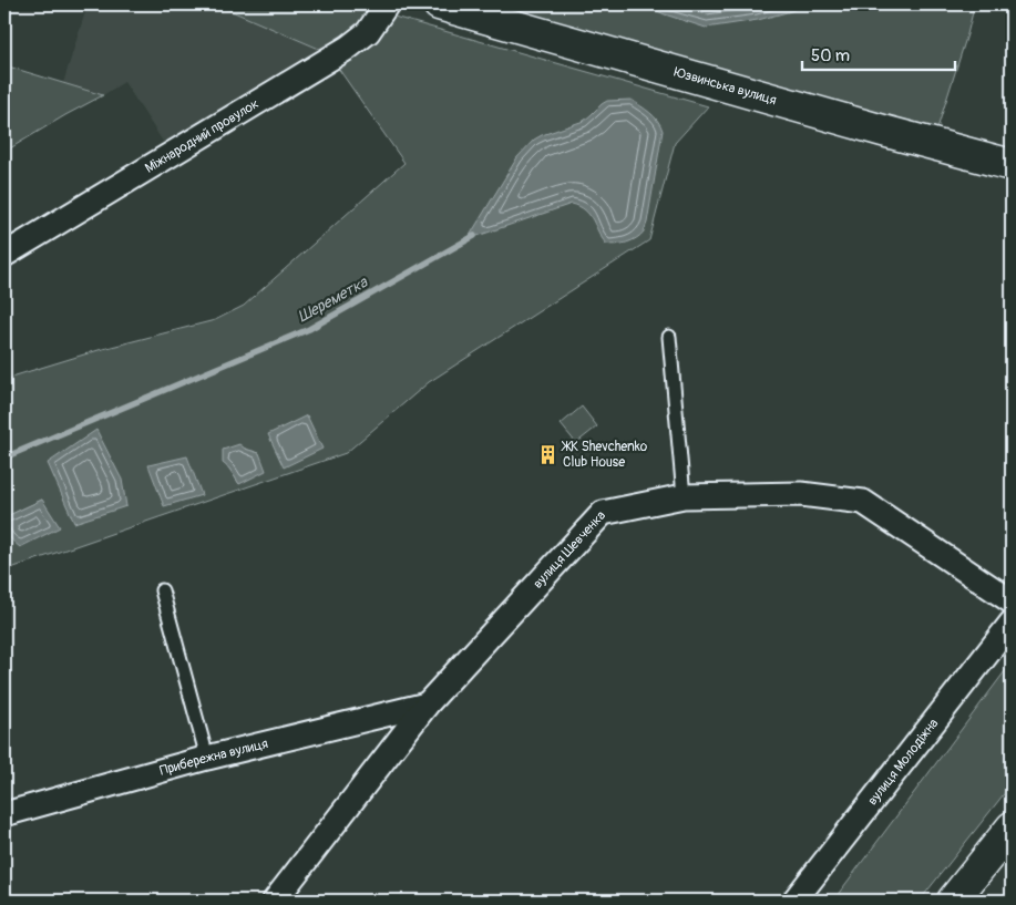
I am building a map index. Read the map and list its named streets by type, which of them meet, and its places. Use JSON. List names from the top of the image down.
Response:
{
  "streets": {
    "main road": ["Юзвинська вулиця"],
    "street": [
      "Міжнародний провулок",
      "вулиця Шевченка",
      "Прибережна вулиця",
      "вулиця Молодіжна"
    ]
  },
  "crossings": [
    ["вулиця Шевченка", "Прибережна вулиця"]
  ],
  "water": ["Шереметка"],
  "places": {
    "building": ["ЖК Shevchenko Club House"]
  },
  "scale_bar": "50 m"
}
